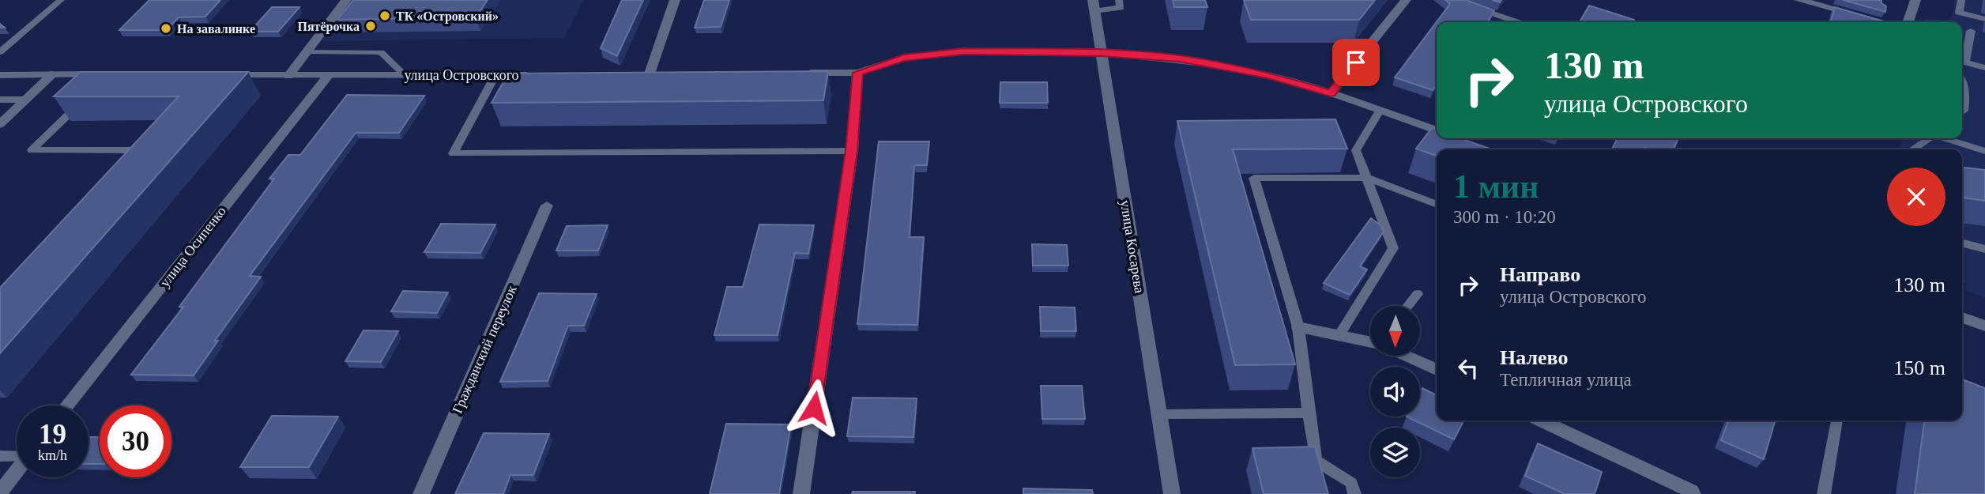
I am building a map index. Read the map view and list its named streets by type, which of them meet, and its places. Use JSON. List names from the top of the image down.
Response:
{
  "streets": {
    "street": [
      "улица Островского",
      "улица Осипенко",
      "улица Косарева",
      "Гражданский переулок"
    ]
  },
  "crossings": [
    ["улица Островского", "улица Осипенко"]
  ],
  "places": ["ТК «Островский»", "Пятёрочка", "На завалинке"],
  "north": "bottom",
  "page": {
    "turn": ["130 m", "улица Островского"],
    "heading": ["1 мин", "300 m · 10:20"],
    "list": [
      {
        "name": "Направо",
        "note": "улица Островского",
        "value": "130 m"
      },
      {
        "name": "Налево",
        "note": "Тепличная улица",
        "value": "150 m"
      }
    ],
    "speed": "19 km/h",
    "limit": "30"
  }
}
